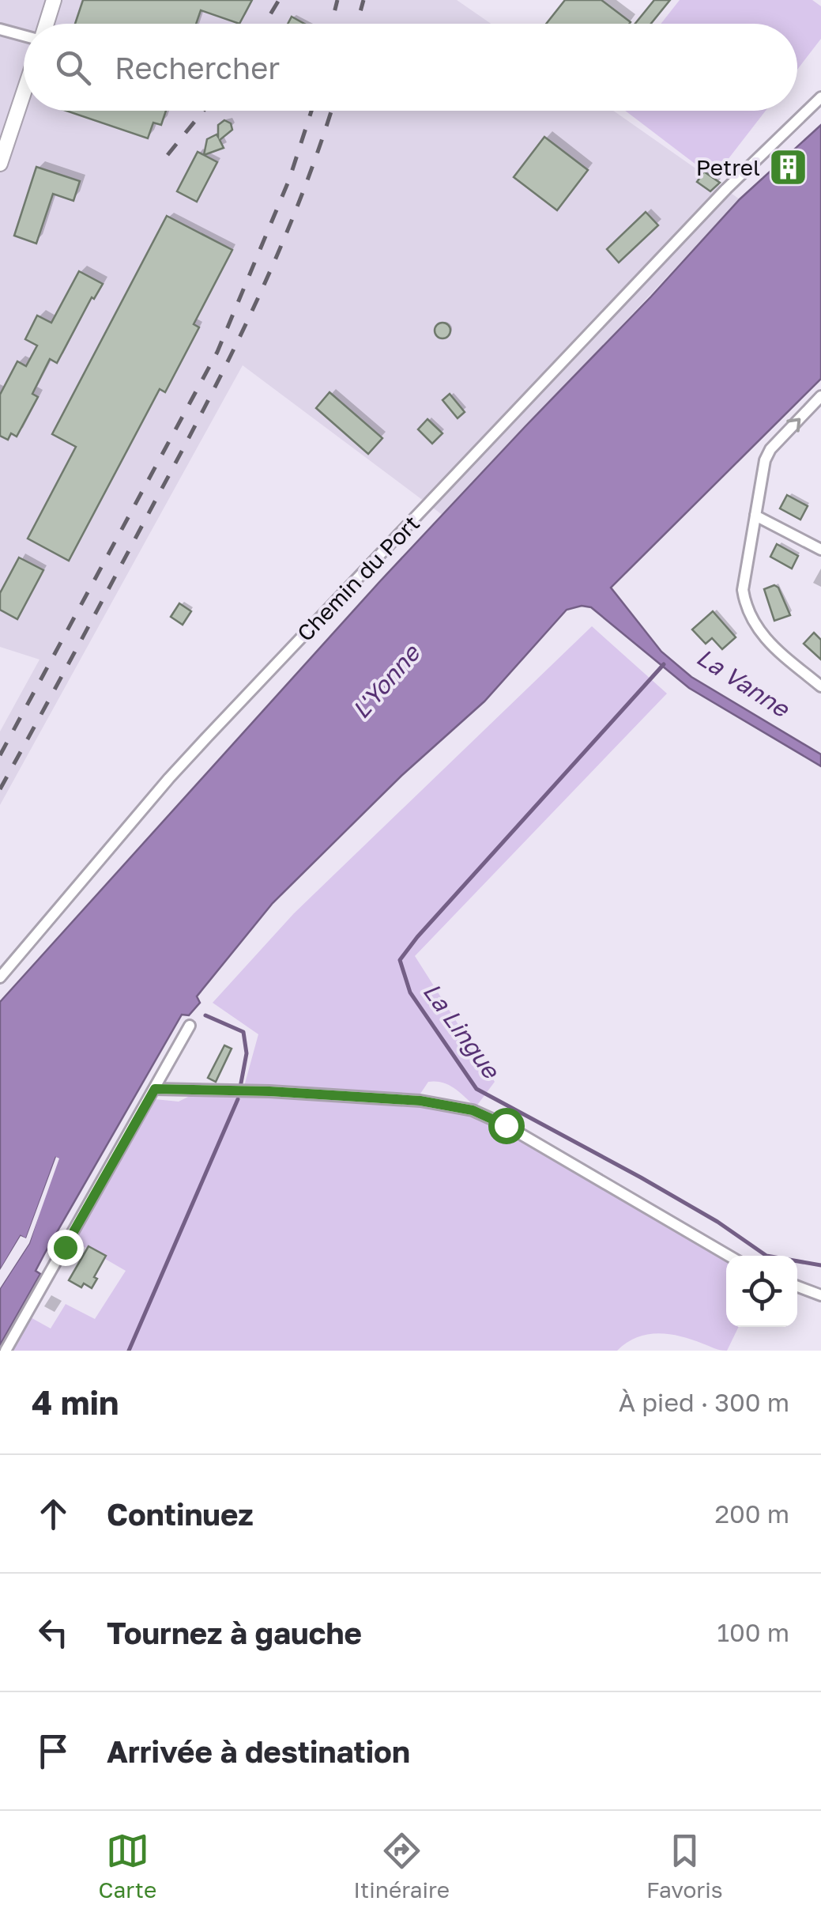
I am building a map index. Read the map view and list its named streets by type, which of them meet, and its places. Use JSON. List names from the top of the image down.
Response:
{
  "streets": {
    "street": ["Chemin du Port"]
  },
  "water": ["L'Yonne", "La Vanne", "La Lingue"],
  "places": {
    "building": ["Petrel"]
  },
  "page": {
    "search": "Rechercher",
    "heading": ["4 min", "À pied · 300 m"],
    "list": [
      ["Continuez", "200 m"],
      ["Tournez à gauche", "100 m"],
      "Arrivée à destination"
    ],
    "nav": ["Carte", "Itinéraire", "Favoris"]
  }
}
